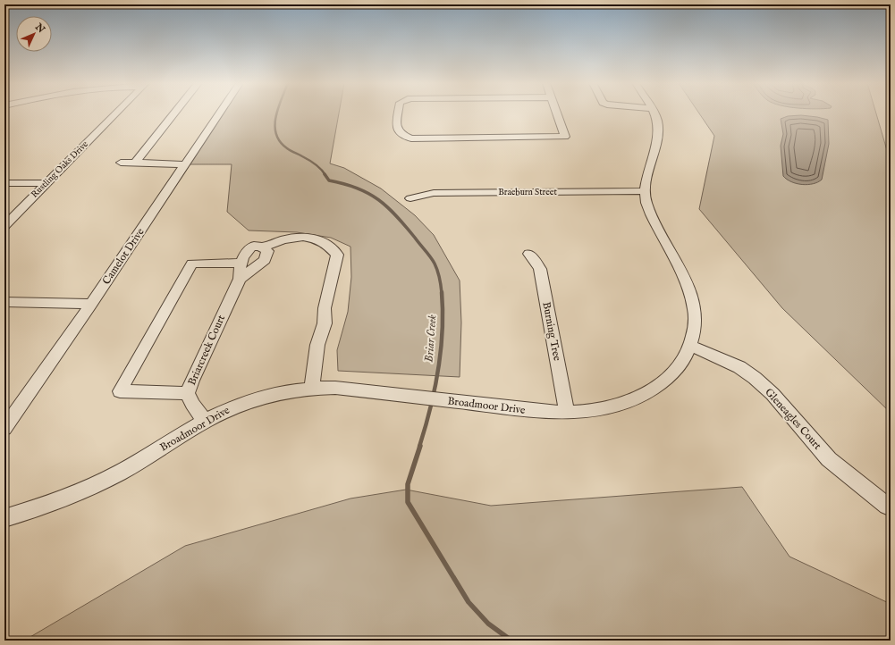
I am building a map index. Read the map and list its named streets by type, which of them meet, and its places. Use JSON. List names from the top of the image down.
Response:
{
  "streets": {
    "street": [
      "Rustling Oaks Drive",
      "Braeburn Street",
      "Camelot Drive",
      "Burning Tree",
      "Briarcreek Court",
      "Broadmoor Drive",
      "Gleneagles Court"
    ]
  },
  "crossings": [
    ["Braeburn Street", "Broadmoor Drive"],
    ["Burning Tree", "Broadmoor Drive"],
    ["Briarcreek Court", "Broadmoor Drive"],
    ["Broadmoor Drive", "Gleneagles Court"]
  ],
  "water": ["Briar Creek"],
  "north": "top right"
}
